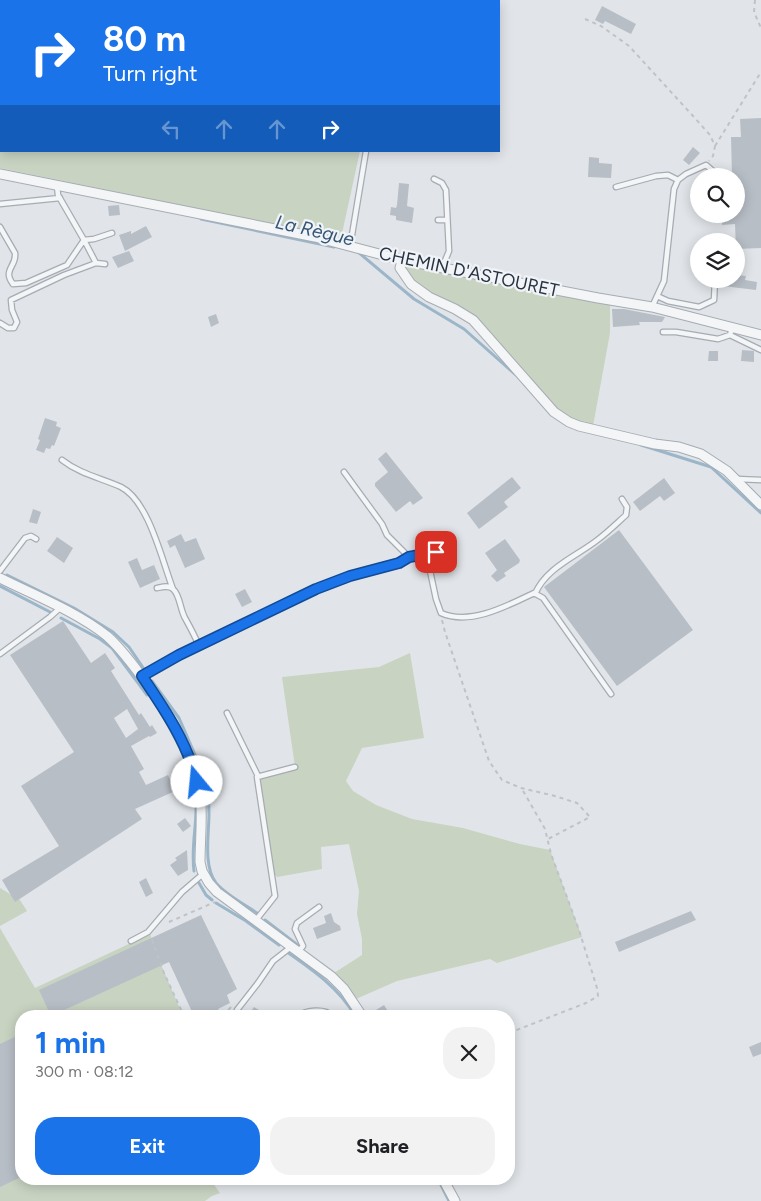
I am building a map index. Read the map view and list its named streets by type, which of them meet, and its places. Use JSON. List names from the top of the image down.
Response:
{
  "streets": {
    "street": ["CHEMIN D'ASTOURET"]
  },
  "water": ["La Règue"],
  "page": {
    "turn": ["80 m", "Turn right"],
    "heading": ["1 min", "300 m · 08:12"],
    "buttons": ["Exit", "Share"]
  }
}
